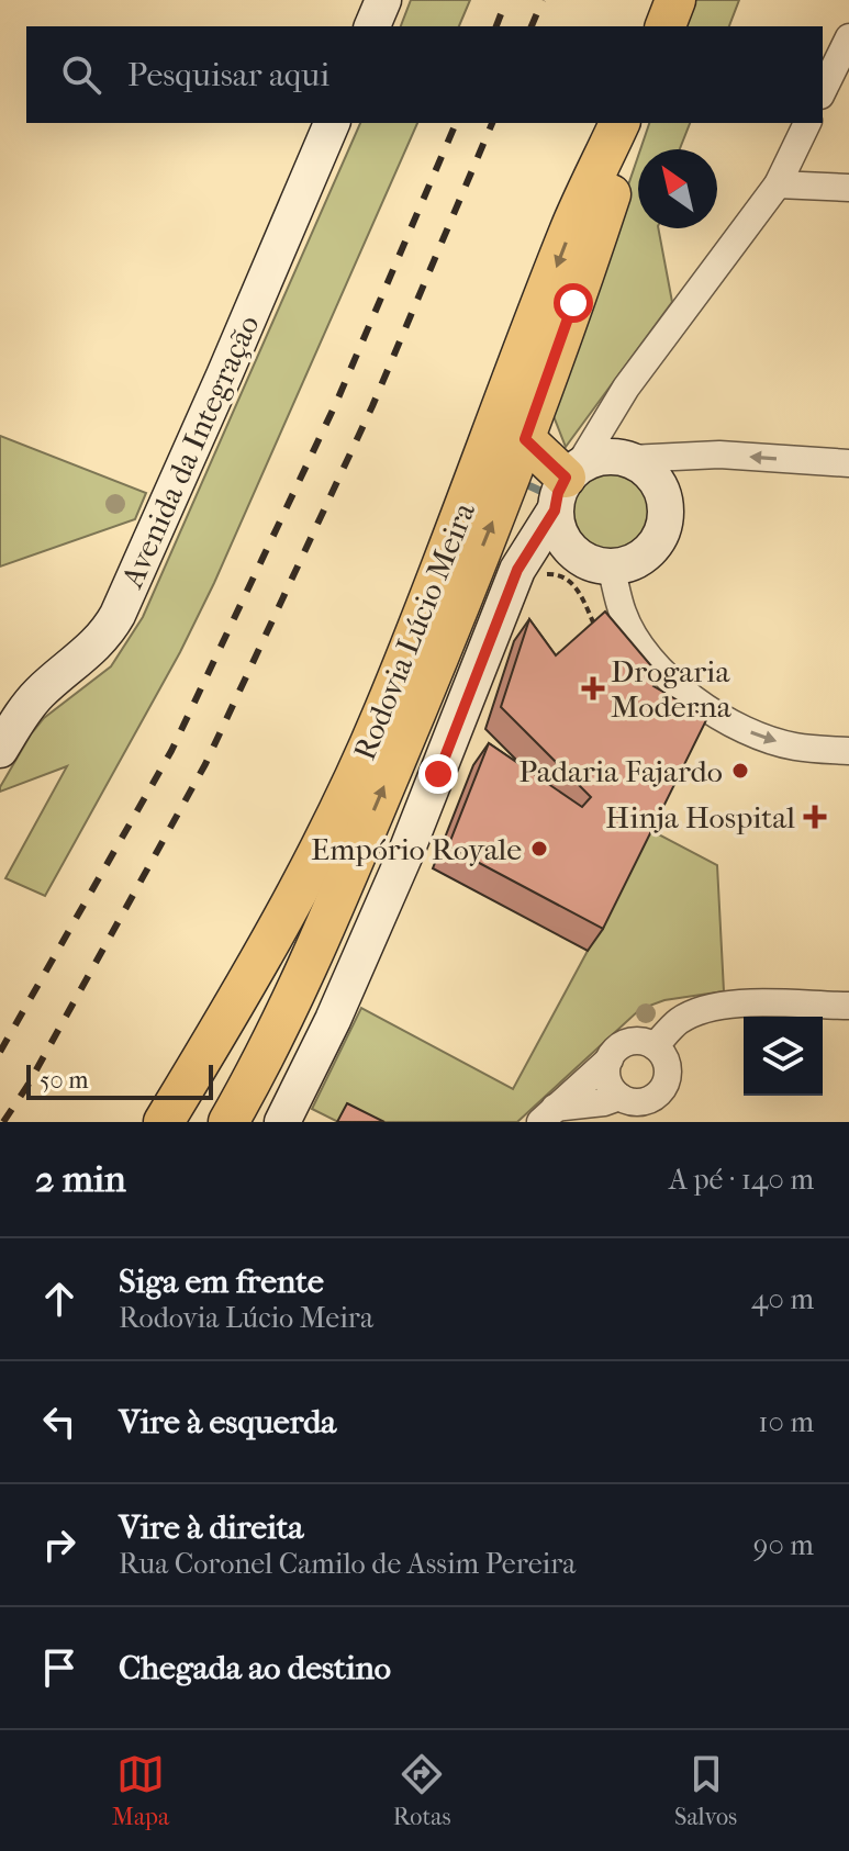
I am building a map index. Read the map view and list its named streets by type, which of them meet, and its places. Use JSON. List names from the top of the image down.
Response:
{
  "streets": {
    "main road": ["Rodovia Lúcio Meira"],
    "street": ["Avenida da Integração"]
  },
  "places": {
    "health": ["Drogaria Moderna", "Hinja Hospital"],
    "other": ["Padaria Fajardo", "Empório Royale"]
  },
  "scale_bar": "50 m",
  "north": "top left",
  "page": {
    "search": "Pesquisar aqui",
    "scale": "50 m",
    "heading": ["2 min", "A pé · 140 m"],
    "list": [
      ["Siga em frente", "Rodovia Lúcio Meira", "40 m"],
      ["Vire à esquerda", "10 m"],
      ["Vire à direita", "Rua Coronel Camilo de Assim Pereira", "90 m"],
      "Chegada ao destino"
    ],
    "nav": ["Mapa", "Rotas", "Salvos"]
  }
}
